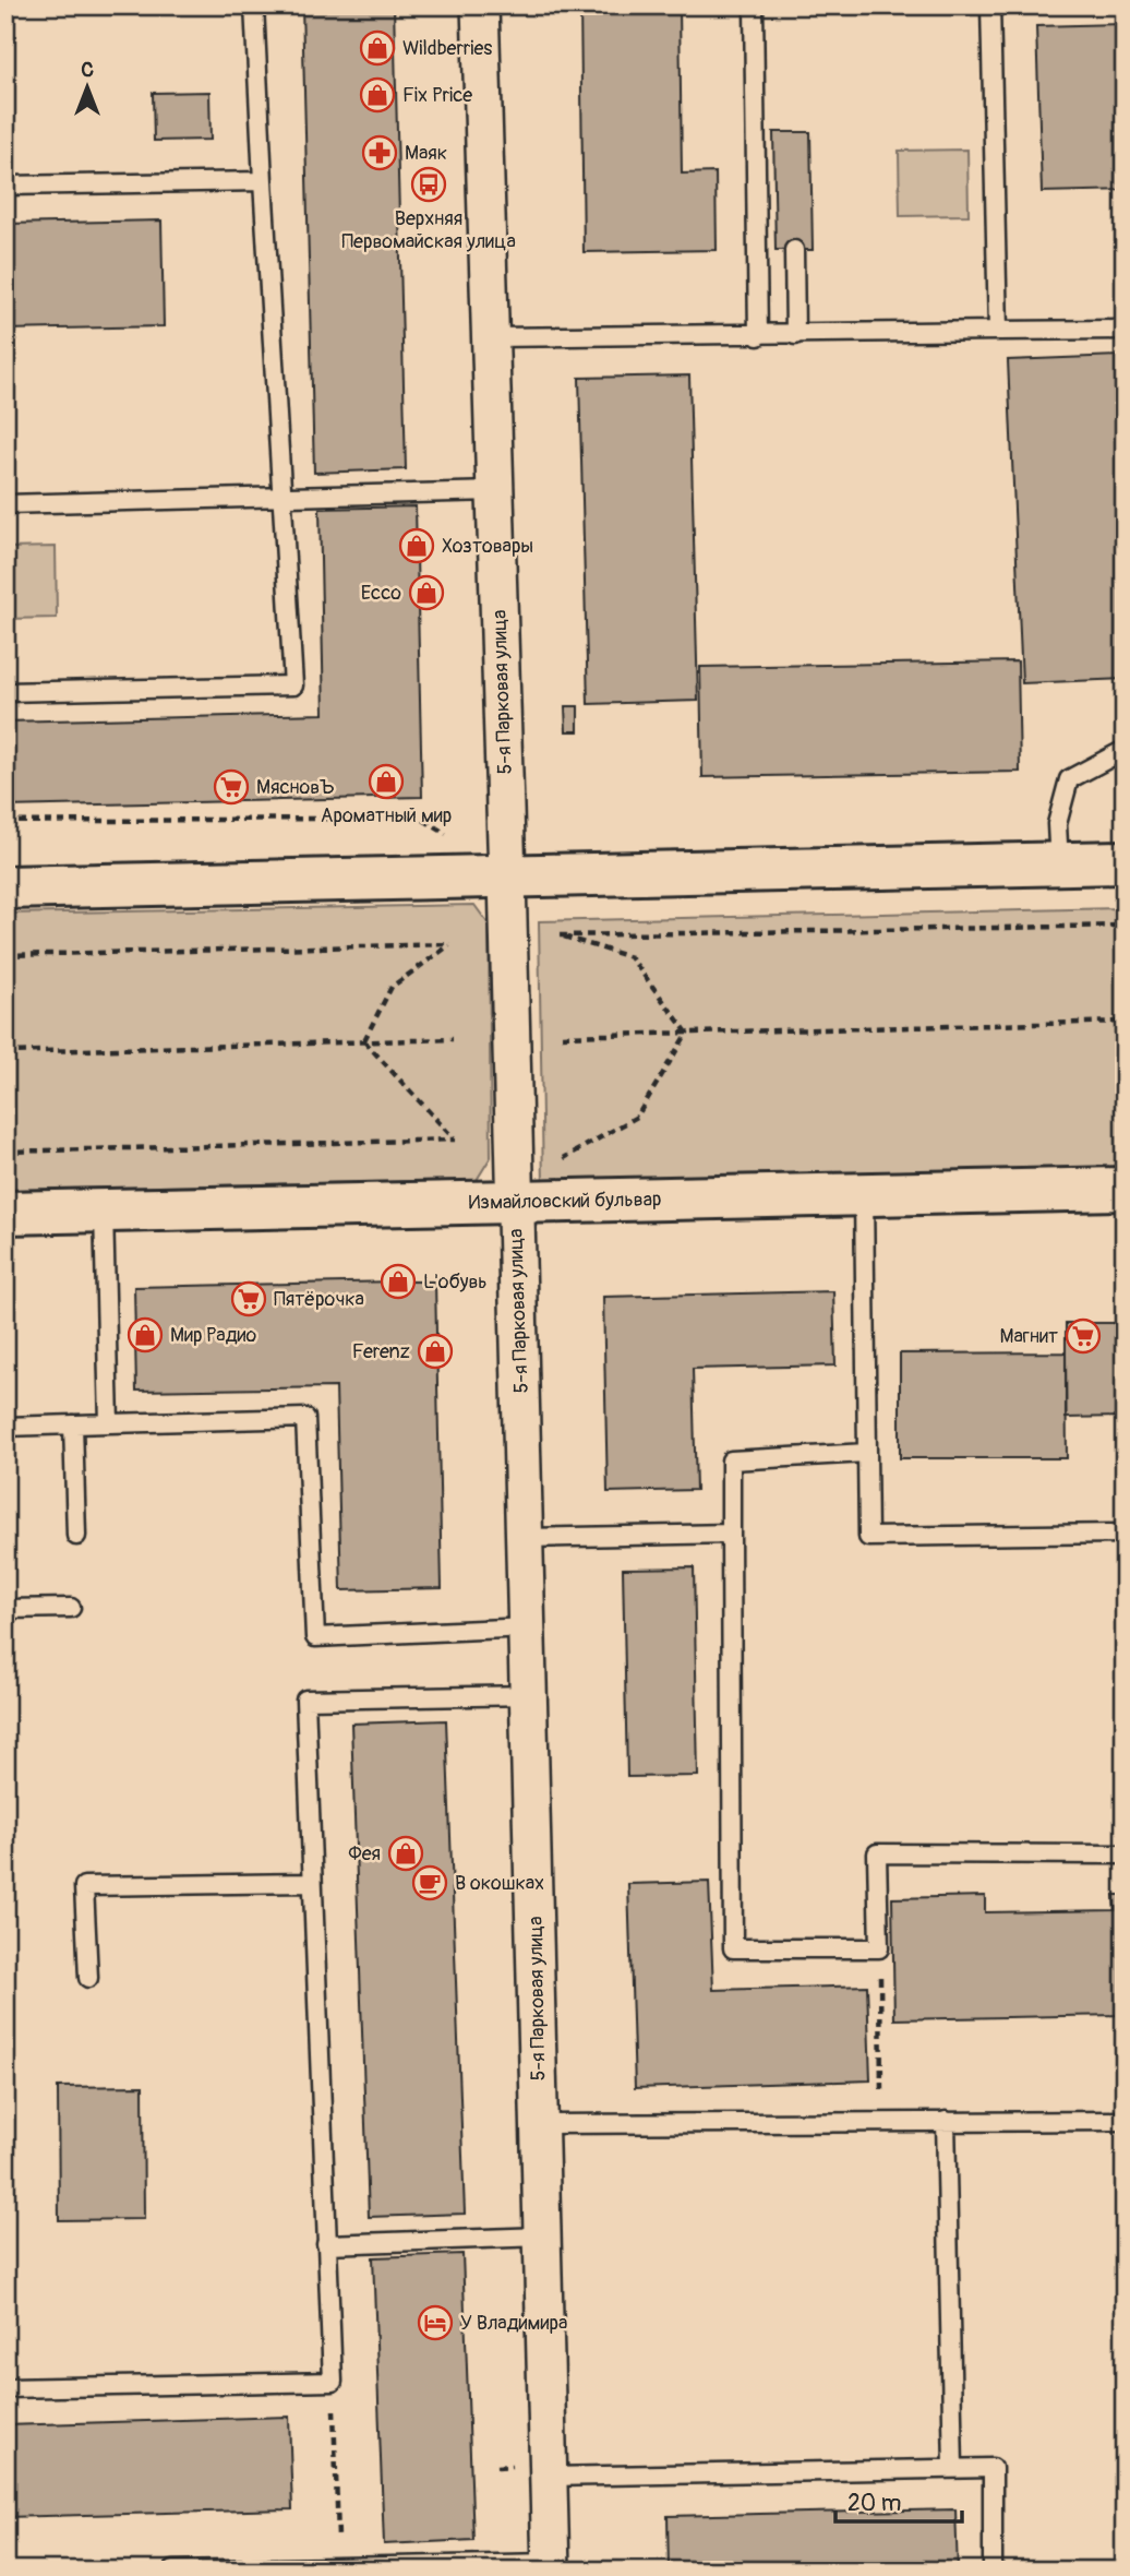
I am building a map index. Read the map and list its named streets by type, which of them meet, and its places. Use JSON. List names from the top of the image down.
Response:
{
  "streets": {
    "street": ["5-я Парковая улица", "Измайловский бульвар"]
  },
  "crossings": [
    ["5-я Парковая улица", "Измайловский бульвар"]
  ],
  "places": {
    "shop": [
      "Wildberries",
      "Fix Price",
      "Хозтовары",
      "Ecco",
      "Ароматный мир",
      "L'обувь",
      "Мир Радио",
      "Ferenz",
      "Фея"
    ],
    "pharmacy": ["Маяк"],
    "bus stop": ["Верхняя Первомайская улица"],
    "supermarket": ["МясновЪ", "Пятёрочка", "Магнит"],
    "cafe": ["В окошках"],
    "hotel": ["У Владимира"]
  },
  "scale_bar": "20 m",
  "north": "top"
}
